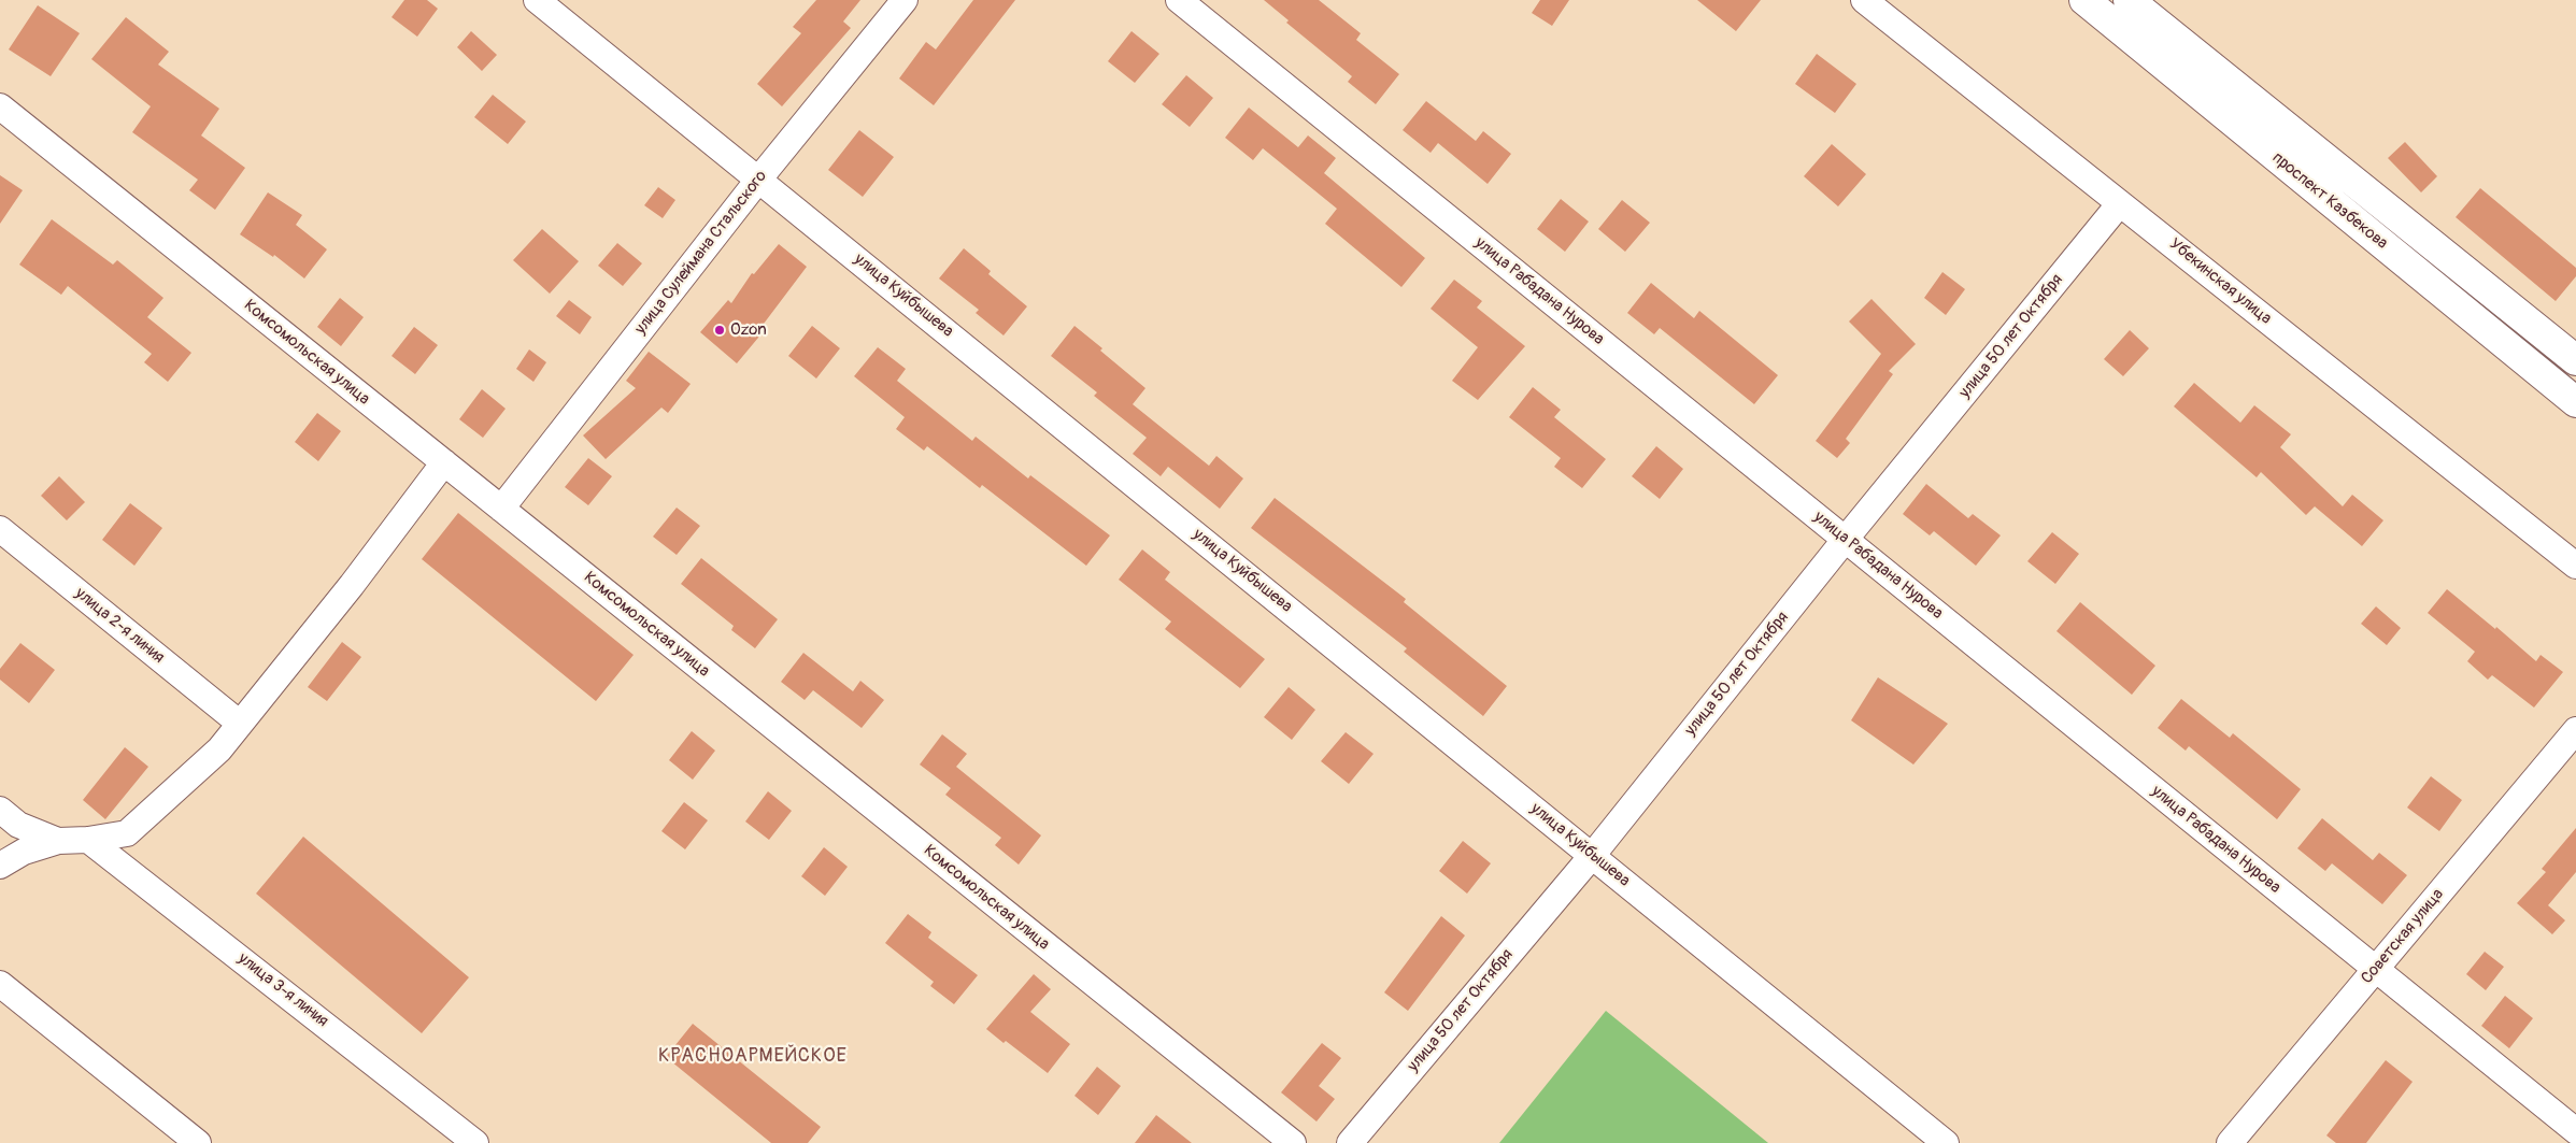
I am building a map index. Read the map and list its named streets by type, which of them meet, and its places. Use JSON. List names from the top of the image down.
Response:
{
  "streets": {
    "highway": ["проспект Казбекова"],
    "street": [
      "улица Сулеймана Стальского",
      "Убекинская улица",
      "улица Рабадана Нурова",
      "улица Куйбышева",
      "улица 50 лет Октября",
      "Комсомольская улица",
      "улица 2-я линия",
      "Советская улица",
      "улица 3-я линия"
    ]
  },
  "crossings": [
    ["улица Сулеймана Стальского", "улица Куйбышева"],
    ["улица Сулеймана Стальского", "Комсомольская улица"],
    ["Убекинская улица", "улица 50 лет Октября"],
    ["улица Рабадана Нурова", "улица 50 лет Октября"],
    ["улица Рабадана Нурова", "Советская улица"],
    ["улица Куйбышева", "улица 50 лет Октября"]
  ],
  "districts": ["КРАСНОАРМЕЙСКОЕ"],
  "places": ["Ozon"]
}
